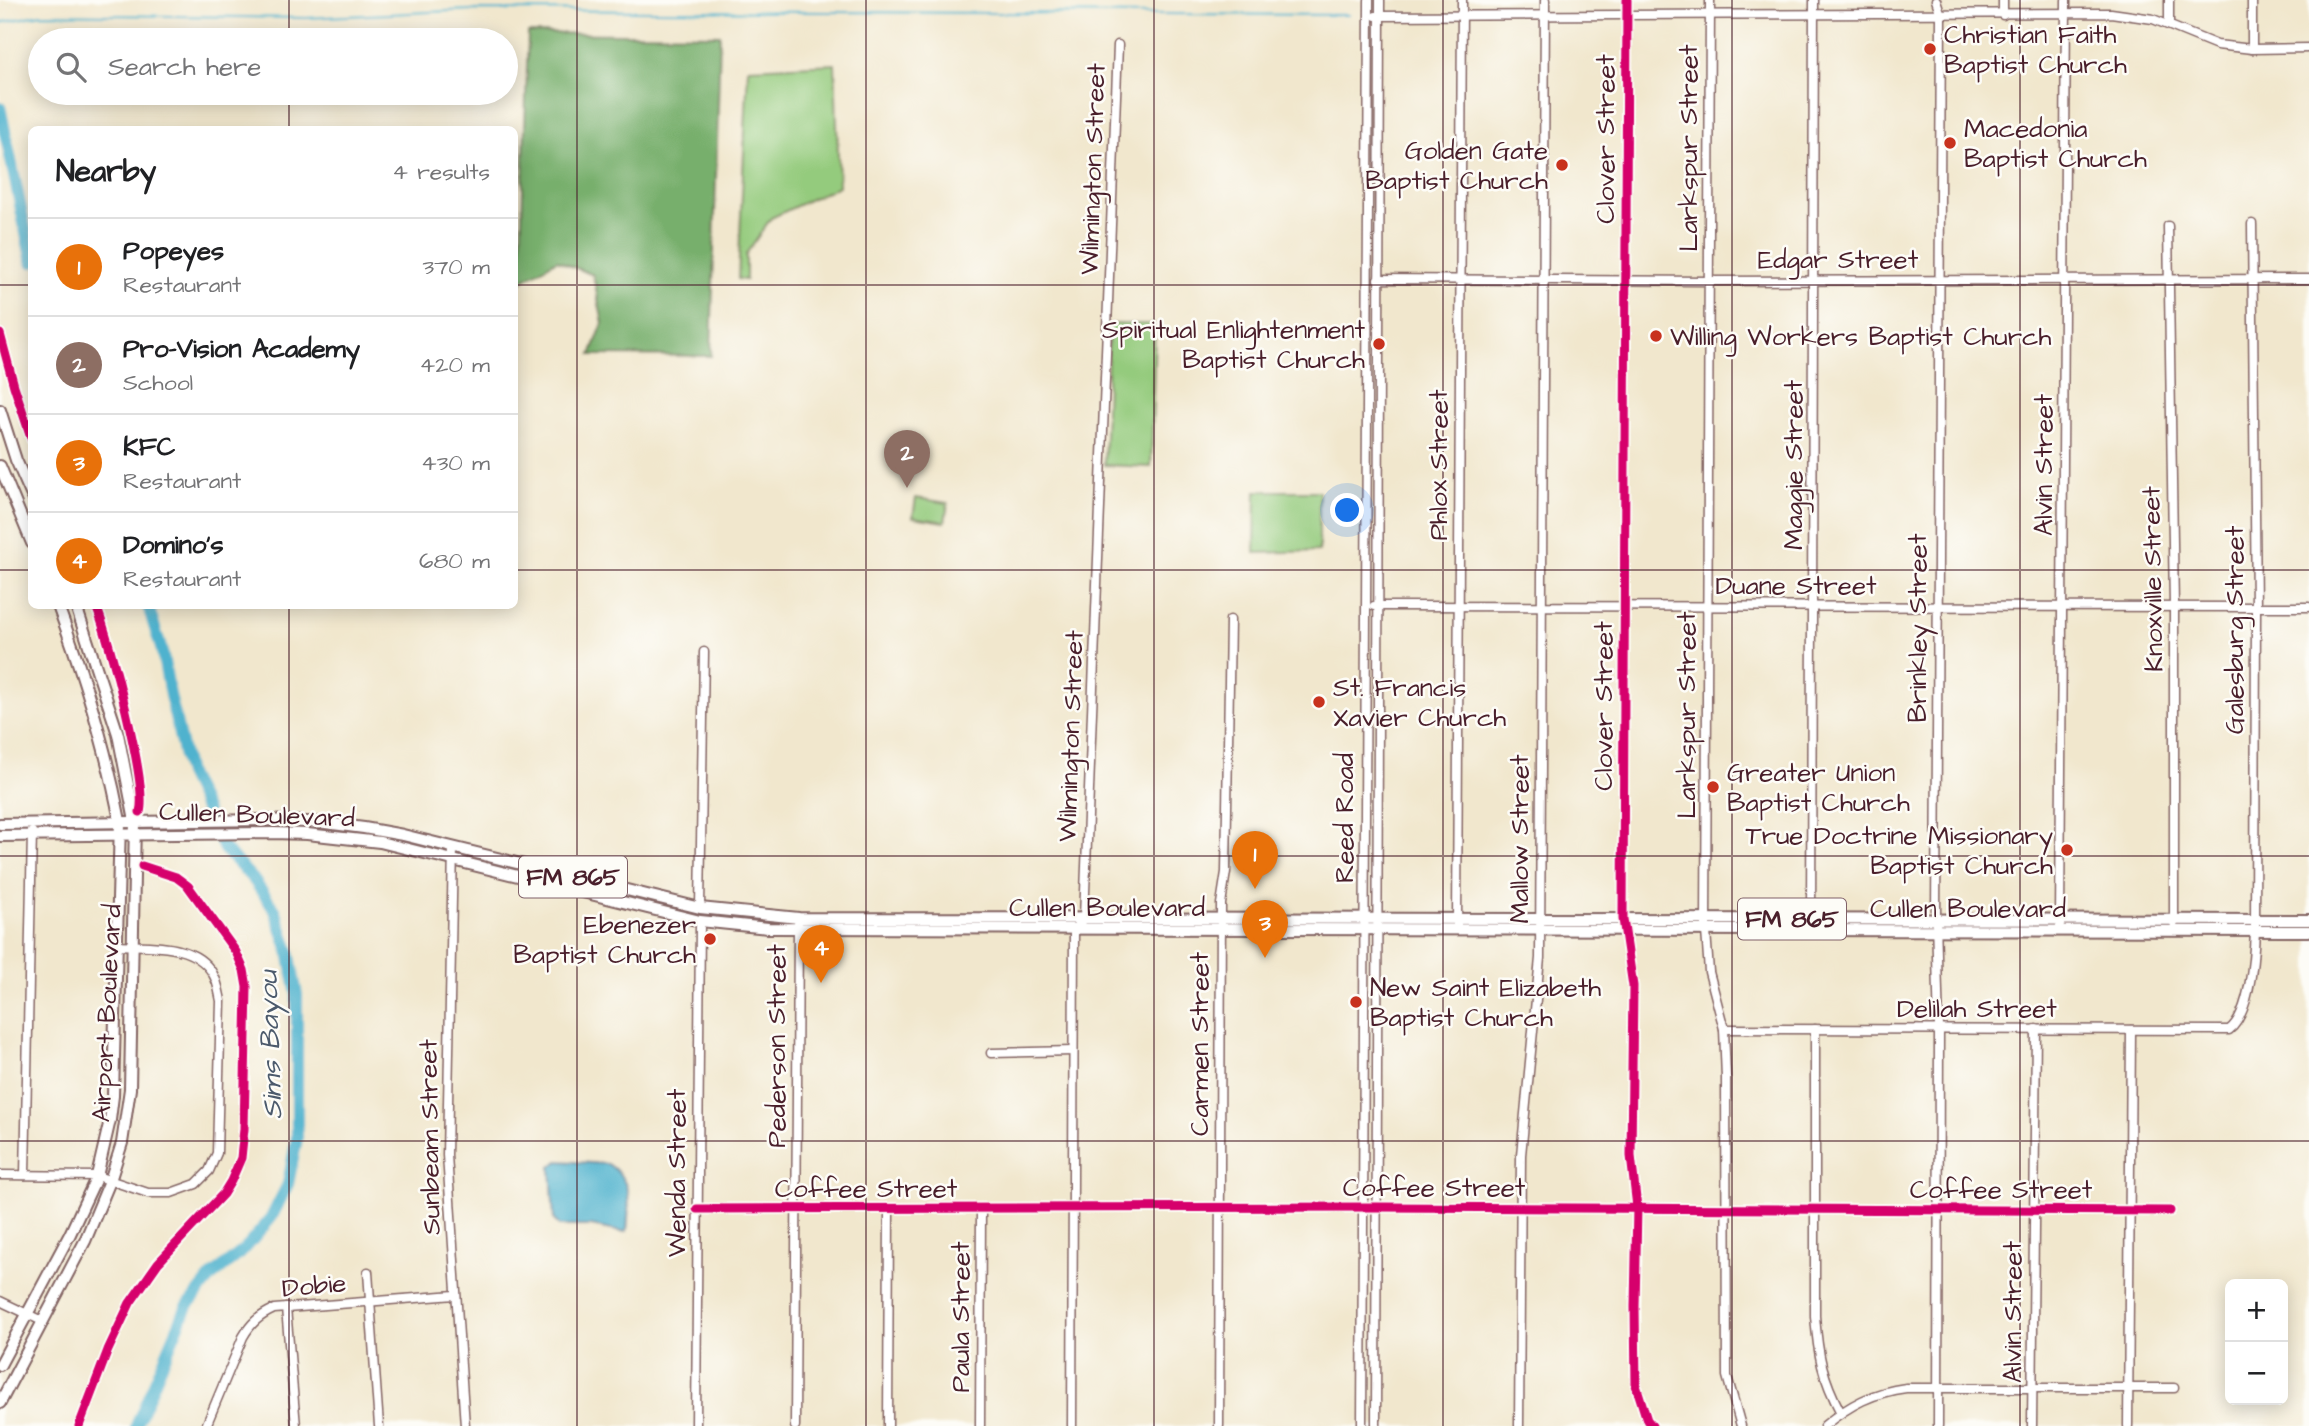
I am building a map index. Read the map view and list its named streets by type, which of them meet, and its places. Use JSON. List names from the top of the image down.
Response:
{
  "streets": {
    "main road": ["Cullen Boulevard", "FM 865", "Airport Boulevard"],
    "street": [
      "Clover Street",
      "Larkspur Street",
      "Wilmington Street",
      "Edgar Street",
      "Phlox Street",
      "Maggie Street",
      "Alvin Street",
      "Knoxville Street",
      "Duane Street",
      "Brinkley Street",
      "Galesburg Street",
      "Reed Road",
      "Mallow Street",
      "Delilah Street",
      "Carmen Street",
      "Pederson Street",
      "Sunbeam Street",
      "Wenda Street",
      "Coffee Street",
      "Dobie",
      "Paula Street"
    ]
  },
  "crossings": [
    ["Clover Street", "Edgar Street"],
    ["Clover Street", "Duane Street"],
    ["Clover Street", "Cullen Boulevard"],
    ["Clover Street", "Coffee Street"],
    ["Larkspur Street", "Edgar Street"],
    ["Larkspur Street", "Duane Street"],
    ["Larkspur Street", "Cullen Boulevard"],
    ["Larkspur Street", "Delilah Street"],
    ["Larkspur Street", "Coffee Street"],
    ["Wilmington Street", "Cullen Boulevard"],
    ["Edgar Street", "Phlox Street"],
    ["Edgar Street", "Maggie Street"],
    ["Edgar Street", "Alvin Street"],
    ["Edgar Street", "Knoxville Street"],
    ["Edgar Street", "Brinkley Street"],
    ["Edgar Street", "Galesburg Street"],
    ["Edgar Street", "Reed Road"],
    ["Edgar Street", "Mallow Street"],
    ["Phlox Street", "Duane Street"],
    ["Phlox Street", "Cullen Boulevard"],
    ["Maggie Street", "Duane Street"],
    ["Maggie Street", "Cullen Boulevard"],
    ["Alvin Street", "Duane Street"],
    ["Alvin Street", "Cullen Boulevard"],
    ["Alvin Street", "Delilah Street"],
    ["Alvin Street", "Coffee Street"],
    ["Knoxville Street", "Duane Street"],
    ["Knoxville Street", "Cullen Boulevard"],
    ["Duane Street", "Brinkley Street"],
    ["Duane Street", "Galesburg Street"],
    ["Duane Street", "Reed Road"],
    ["Duane Street", "Mallow Street"],
    ["Brinkley Street", "Cullen Boulevard"],
    ["Brinkley Street", "Delilah Street"],
    ["Brinkley Street", "Coffee Street"],
    ["Galesburg Street", "Cullen Boulevard"],
    ["Galesburg Street", "Delilah Street"],
    ["Cullen Boulevard", "Reed Road"],
    ["Cullen Boulevard", "Mallow Street"],
    ["Cullen Boulevard", "Airport Boulevard"],
    ["Cullen Boulevard", "Carmen Street"],
    ["Cullen Boulevard", "Pederson Street"],
    ["Cullen Boulevard", "Sunbeam Street"],
    ["Cullen Boulevard", "Wenda Street"],
    ["Reed Road", "Coffee Street"],
    ["Mallow Street", "Coffee Street"],
    ["Carmen Street", "Coffee Street"],
    ["Pederson Street", "Coffee Street"],
    ["Sunbeam Street", "Dobie"],
    ["Wenda Street", "Coffee Street"],
    ["Coffee Street", "Paula Street"]
  ],
  "water": ["Sims Bayou"],
  "places": [
    "Christian Faith Baptist Church",
    "Macedonia Baptist Church",
    "Golden Gate Baptist Church",
    "Willing Workers Baptist Church",
    "Spiritual Enlightenment Baptist Church",
    "St. Francis Xavier Church",
    "Greater Union Baptist Church",
    "True Doctrine Missionary Baptist Church",
    "Ebenezer Baptist Church",
    "New Saint Elizabeth Baptist Church"
  ],
  "page": {
    "search": "Search here",
    "heading": ["Nearby", "4 results"],
    "list": [
      {
        "mark": "1",
        "name": "Popeyes",
        "note": "Restaurant",
        "value": "370 m"
      },
      {
        "mark": "2",
        "name": "Pro-Vision Academy",
        "note": "School",
        "value": "420 m"
      },
      {
        "mark": "3",
        "name": "KFC",
        "note": "Restaurant",
        "value": "430 m"
      },
      {
        "mark": "4",
        "name": "Domino's",
        "note": "Restaurant",
        "value": "680 m"
      }
    ],
    "pins": [
      "2",
      "1",
      "3",
      "4"
    ],
    "map_buttons": ["+", "−"]
  }
}
